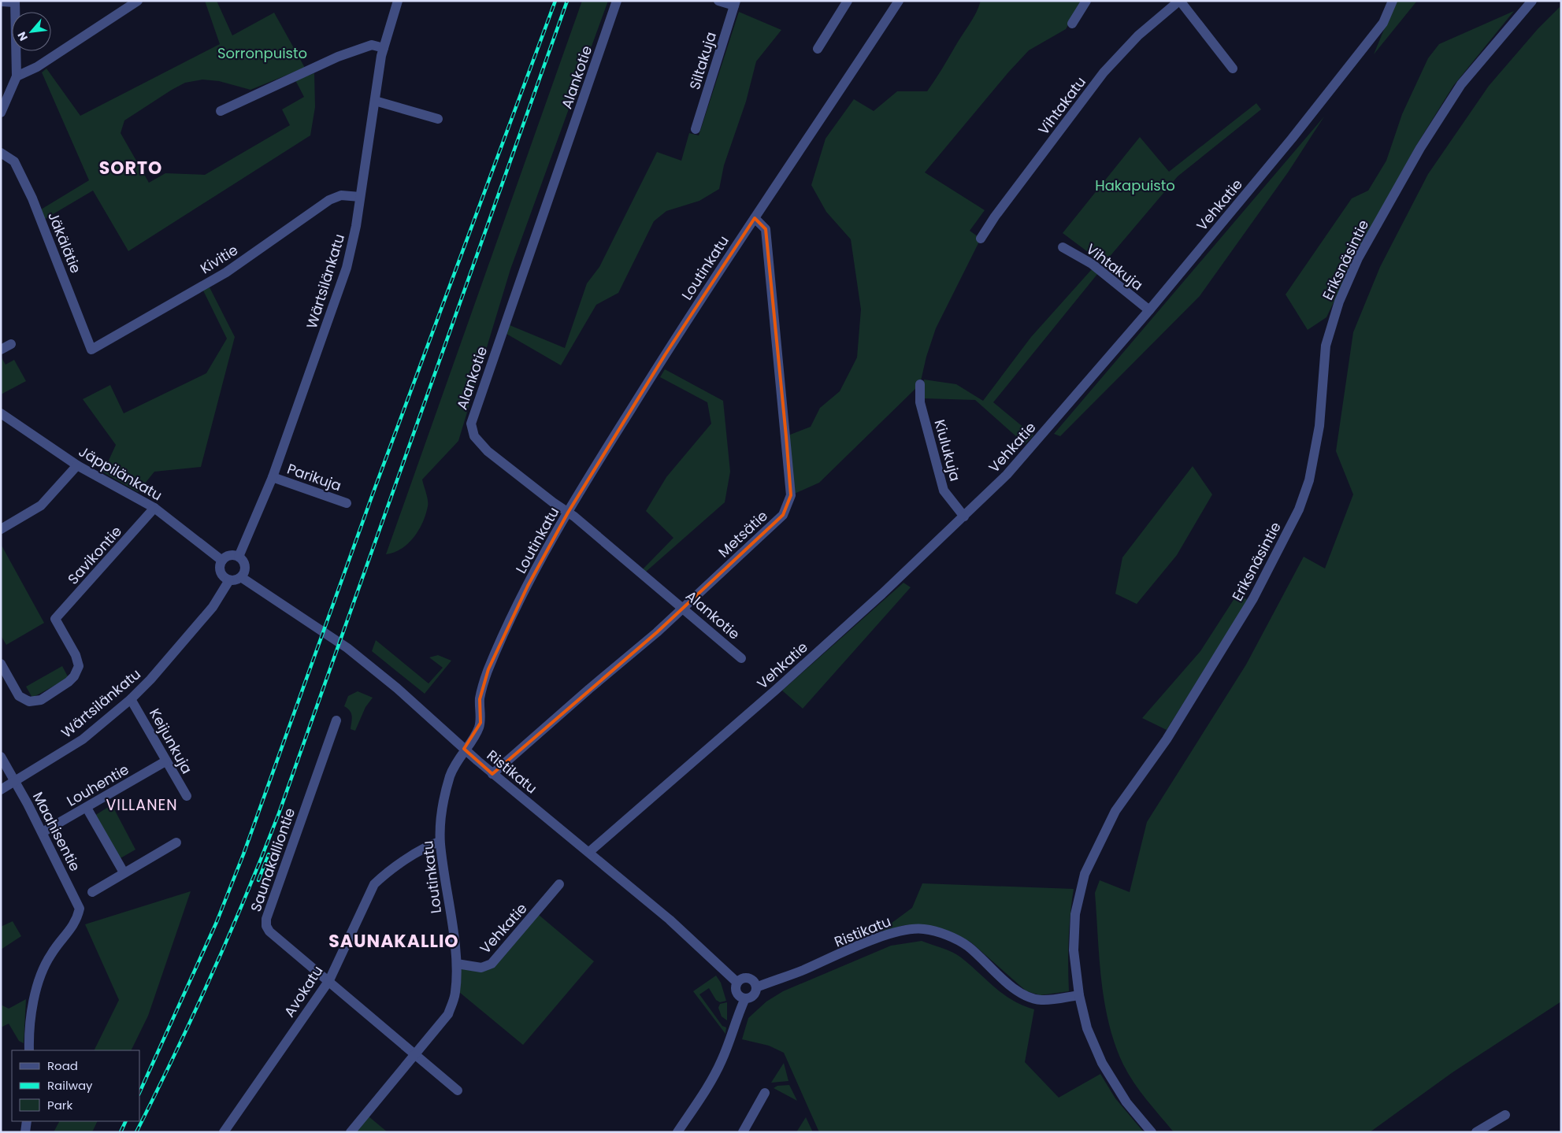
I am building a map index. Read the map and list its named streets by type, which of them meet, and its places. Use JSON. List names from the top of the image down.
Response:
{
  "streets": {
    "street": [
      "Siltakuja",
      "Alankotie",
      "Vihtakatu",
      "Vehkatie",
      "Jäkälätie",
      "Kivitie",
      "Eriksnäsintie",
      "Vihtakuja",
      "Loutinkatu",
      "Wärtsilänkatu",
      "Kiulukuja",
      "Jäppilänkatu",
      "Parikuja",
      "Metsätie",
      "Savikontie",
      "Keijunkuja",
      "Ristikatu",
      "Louhentie",
      "Maahisentie",
      "Saunakalliontie",
      "Avokatu"
    ]
  },
  "crossings": [
    ["Alankotie", "Loutinkatu"],
    ["Alankotie", "Metsätie"],
    ["Vehkatie", "Vihtakuja"],
    ["Vehkatie", "Loutinkatu"],
    ["Vehkatie", "Kiulukuja"],
    ["Vehkatie", "Ristikatu"],
    ["Jäkälätie", "Kivitie"],
    ["Kivitie", "Wärtsilänkatu"],
    ["Eriksnäsintie", "Ristikatu"],
    ["Loutinkatu", "Metsätie"],
    ["Loutinkatu", "Ristikatu"],
    ["Loutinkatu", "Saunakalliontie"],
    ["Loutinkatu", "Avokatu"],
    ["Wärtsilänkatu", "Jäppilänkatu"],
    ["Wärtsilänkatu", "Parikuja"],
    ["Wärtsilänkatu", "Keijunkuja"],
    ["Wärtsilänkatu", "Ristikatu"],
    ["Wärtsilänkatu", "Maahisentie"],
    ["Jäppilänkatu", "Savikontie"],
    ["Jäppilänkatu", "Ristikatu"],
    ["Metsätie", "Ristikatu"],
    ["Keijunkuja", "Louhentie"],
    ["Louhentie", "Maahisentie"],
    ["Saunakalliontie", "Avokatu"]
  ],
  "districts": ["SORTO", "VILLANEN", "SAUNAKALLIO"],
  "parks": ["Sorronpuisto", "Hakapuisto"],
  "legend": ["Road", "Railway", "Park"],
  "north": "bottom left"
}
